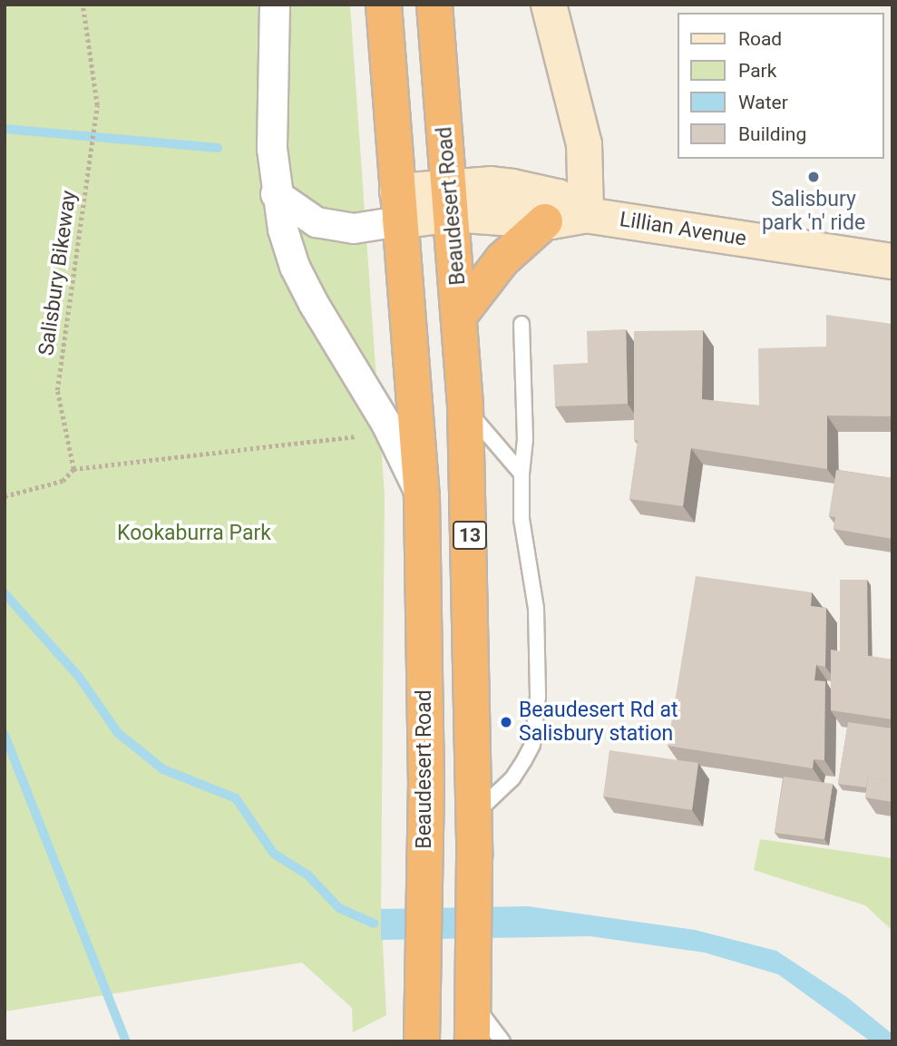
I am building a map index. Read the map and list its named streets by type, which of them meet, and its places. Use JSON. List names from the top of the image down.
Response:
{
  "streets": {
    "highway": ["Beaudesert Road", "13"],
    "street": ["Lillian Avenue"],
    "path": ["Salisbury Bikeway"]
  },
  "crossings": [
    ["Beaudesert Road", "Lillian Avenue"]
  ],
  "parks": ["Kookaburra Park"],
  "places": ["Salisbury park 'n' ride", "Beaudesert Rd at Salisbury station"],
  "legend": [
    "Road",
    "Park",
    "Water",
    "Building"
  ]
}
